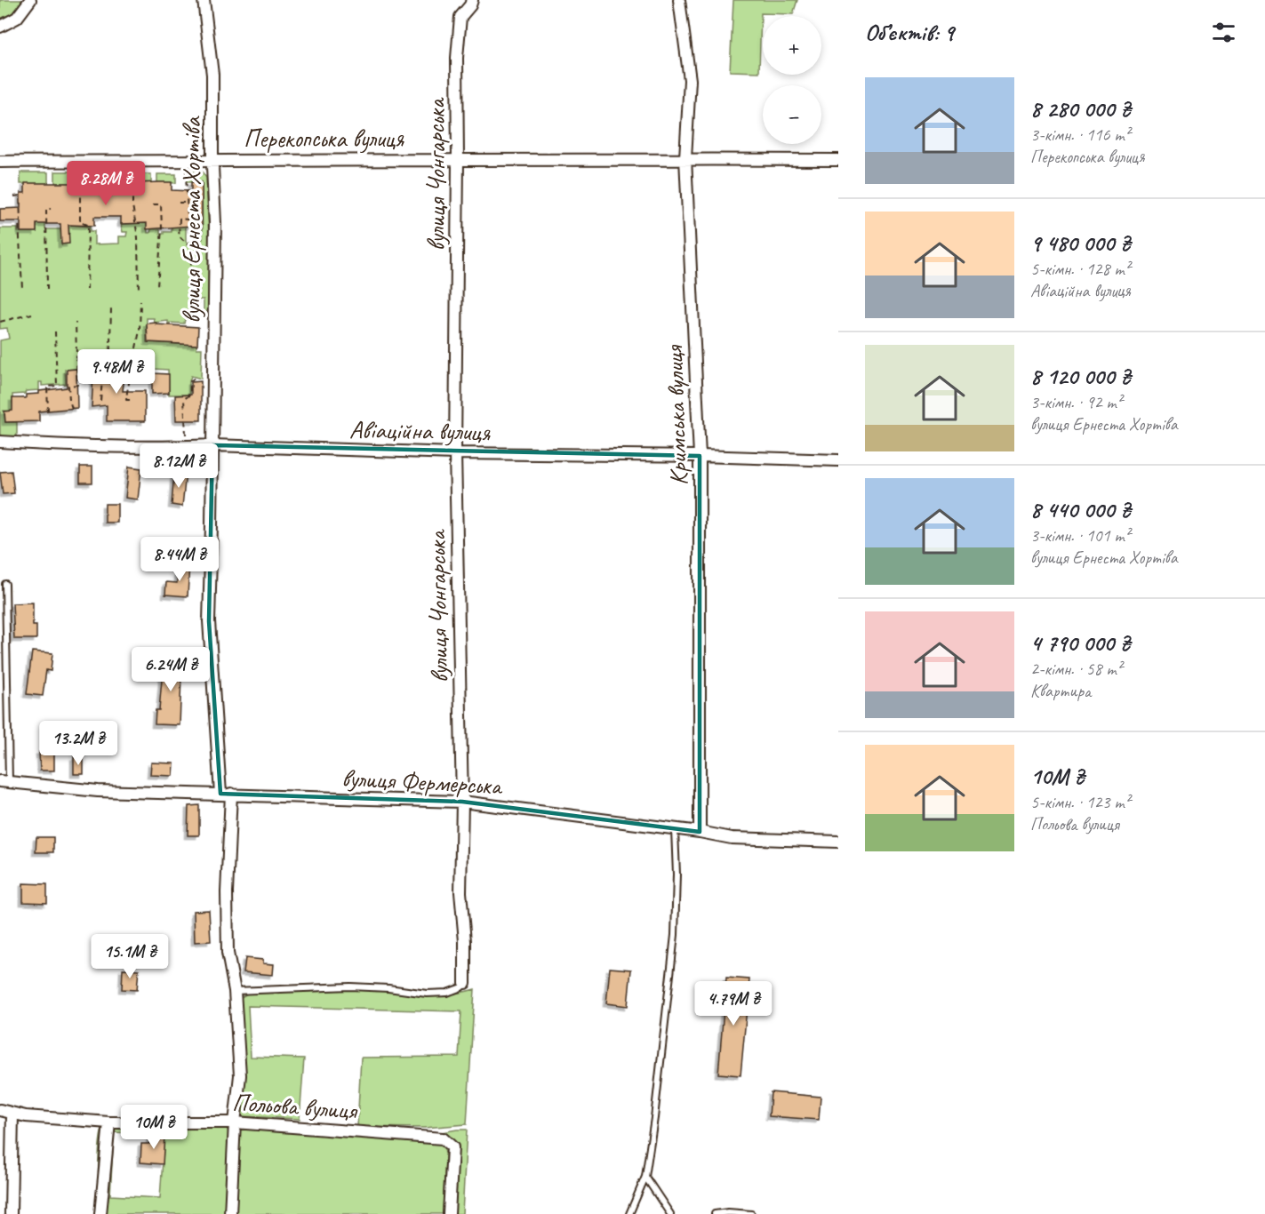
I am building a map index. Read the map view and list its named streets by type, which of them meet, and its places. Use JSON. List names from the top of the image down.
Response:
{
  "streets": {
    "street": [
      "Перекопська вулиця",
      "вулиця Чонгарська",
      "вулиця Ернеста Хортіва",
      "Кримська вулиця",
      "Авіаційна вулиця",
      "вулиця Фермерська",
      "Польова вулиця"
    ]
  },
  "crossings": [
    ["Перекопська вулиця", "вулиця Чонгарська"],
    ["Перекопська вулиця", "вулиця Ернеста Хортіва"],
    ["Перекопська вулиця", "Кримська вулиця"],
    ["вулиця Чонгарська", "вулиця Ернеста Хортіва"],
    ["вулиця Чонгарська", "Авіаційна вулиця"],
    ["вулиця Чонгарська", "вулиця Фермерська"],
    ["вулиця Ернеста Хортіва", "Авіаційна вулиця"],
    ["вулиця Ернеста Хортіва", "вулиця Фермерська"],
    ["вулиця Ернеста Хортіва", "Польова вулиця"],
    ["Кримська вулиця", "Авіаційна вулиця"],
    ["Кримська вулиця", "вулиця Фермерська"]
  ],
  "page": {
    "heading": "Об’єктів: 9",
    "map_buttons": ["+", "−"],
    "list": [
      {
        "name": "8 280 000 ₴",
        "note": "3-кімн. · 116 m² · Перекопська вулиця"
      },
      {
        "name": "9 480 000 ₴",
        "note": "5-кімн. · 128 m² · Авіаційна вулиця"
      },
      {
        "name": "8 120 000 ₴",
        "note": "3-кімн. · 92 m² · вулиця Ернеста Хортіва"
      },
      {
        "name": "8 440 000 ₴",
        "note": "3-кімн. · 101 m² · вулиця Ернеста Хортіва"
      },
      {
        "name": "4 790 000 ₴",
        "note": "2-кімн. · 58 m² · Квартира"
      },
      {
        "name": "10M ₴",
        "note": "5-кімн. · 123 m² · Польова вулиця"
      }
    ],
    "price": [
      "8.28M ₴",
      "9.48M ₴",
      "8.12M ₴",
      "8.44M ₴",
      "6.24M ₴",
      "13.2M ₴",
      "15.1M ₴",
      "4.79M ₴",
      "10M ₴"
    ]
  }
}
